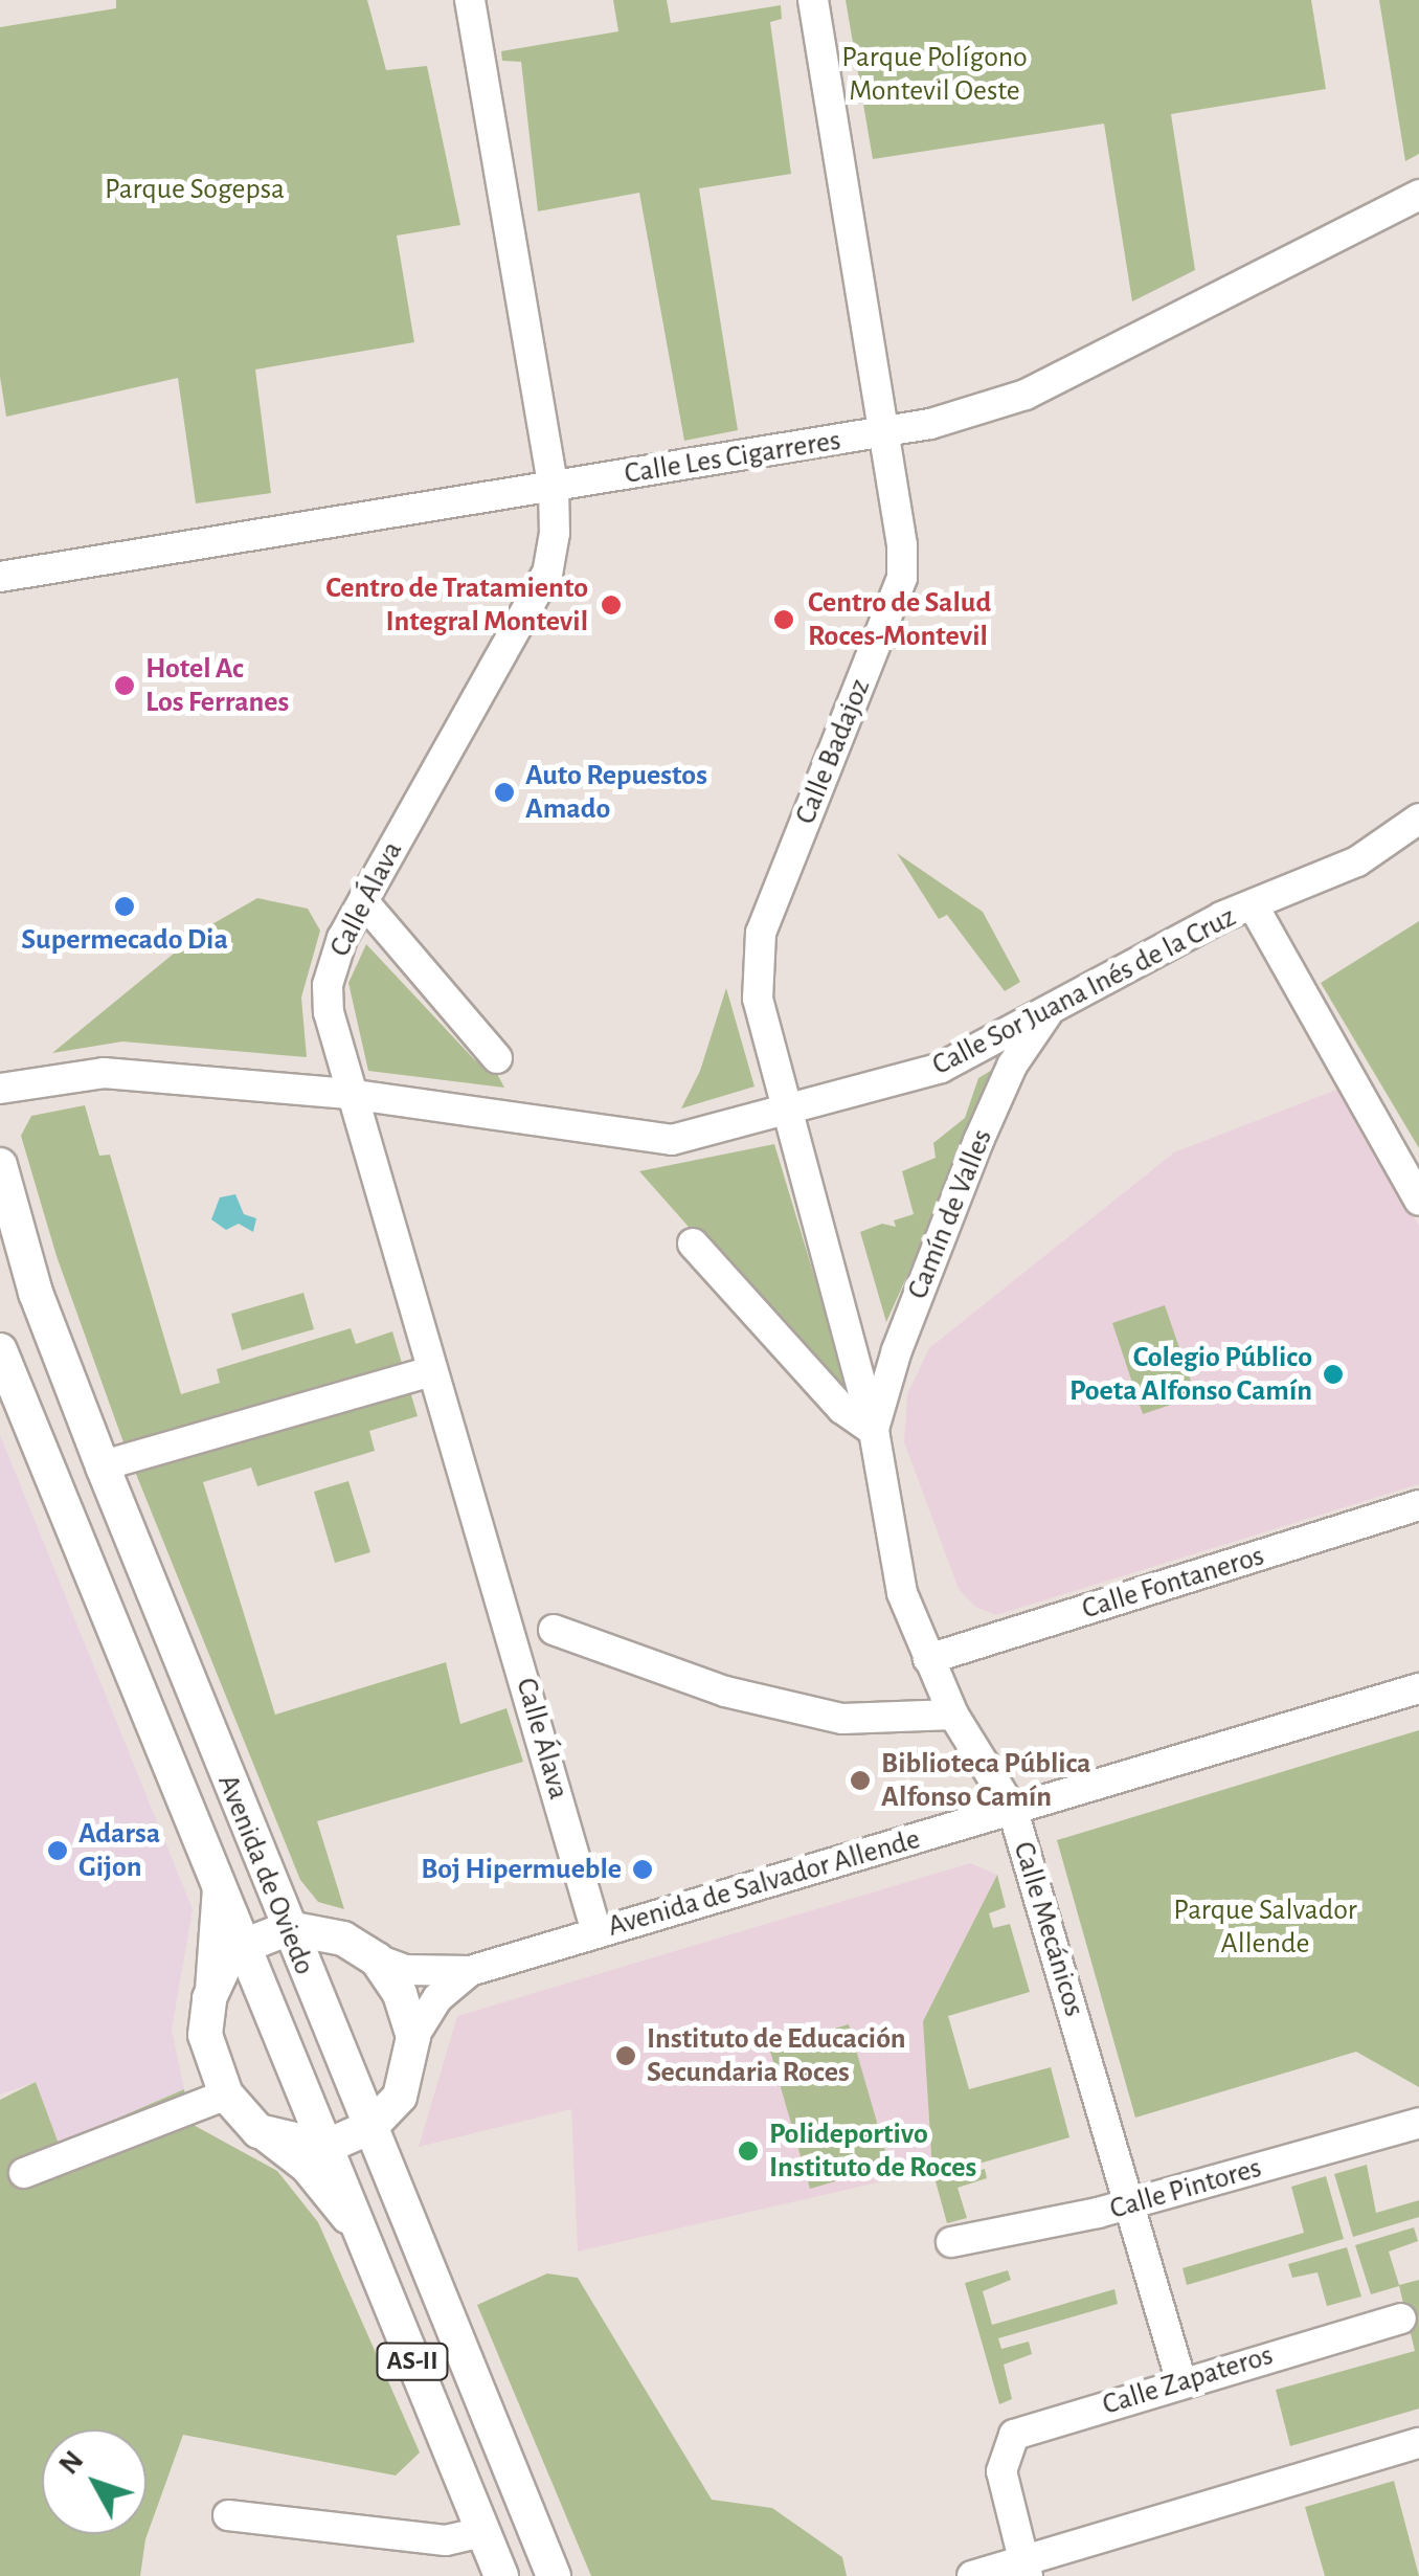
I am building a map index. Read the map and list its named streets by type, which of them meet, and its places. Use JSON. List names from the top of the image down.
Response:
{
  "streets": {
    "main road": ["Avenida de Oviedo", "AS-II"],
    "street": [
      "Calle Les Cigarreres",
      "Calle Badajoz",
      "Calle Álava",
      "Calle Sor Juana Inés de la Cruz",
      "Camín de Valles",
      "Calle Fontaneros",
      "Avenida de Salvador Allende",
      "Calle Mecánicos",
      "Calle Pintores",
      "Calle Zapateros"
    ]
  },
  "crossings": [
    ["Calle Les Cigarreres", "Calle Badajoz"],
    ["Calle Les Cigarreres", "Calle Álava"],
    ["Calle Badajoz", "Calle Sor Juana Inés de la Cruz"],
    ["Calle Badajoz", "Camín de Valles"],
    ["Calle Badajoz", "Calle Mecánicos"],
    ["Calle Álava", "Calle Sor Juana Inés de la Cruz"],
    ["Calle Álava", "Avenida de Salvador Allende"],
    ["Calle Sor Juana Inés de la Cruz", "Camín de Valles"],
    ["Camín de Valles", "Calle Mecánicos"],
    ["Calle Fontaneros", "Calle Mecánicos"],
    ["Avenida de Salvador Allende", "Calle Mecánicos"],
    ["Calle Mecánicos", "Calle Pintores"],
    ["Calle Mecánicos", "Calle Zapateros"]
  ],
  "parks": ["Parque Polígono Montevil Oeste", "Parque Sogepsa", "Parque Salvador Allende"],
  "places": [
    "Centro de Tratamiento Integral Montevil",
    "Centro de Salud Roces-Montevil",
    "Hotel Ac Los Ferranes",
    "Auto Repuestos Amado",
    "Supermecado Dia",
    "Colegio Público Poeta Alfonso Camín",
    "Biblioteca Pública Alfonso Camín",
    "Adarsa Gijon",
    "Boj Hipermueble",
    "Instituto de Educación Secundaria Roces",
    "Polideportivo Instituto de Roces"
  ],
  "north": "top left"
}
